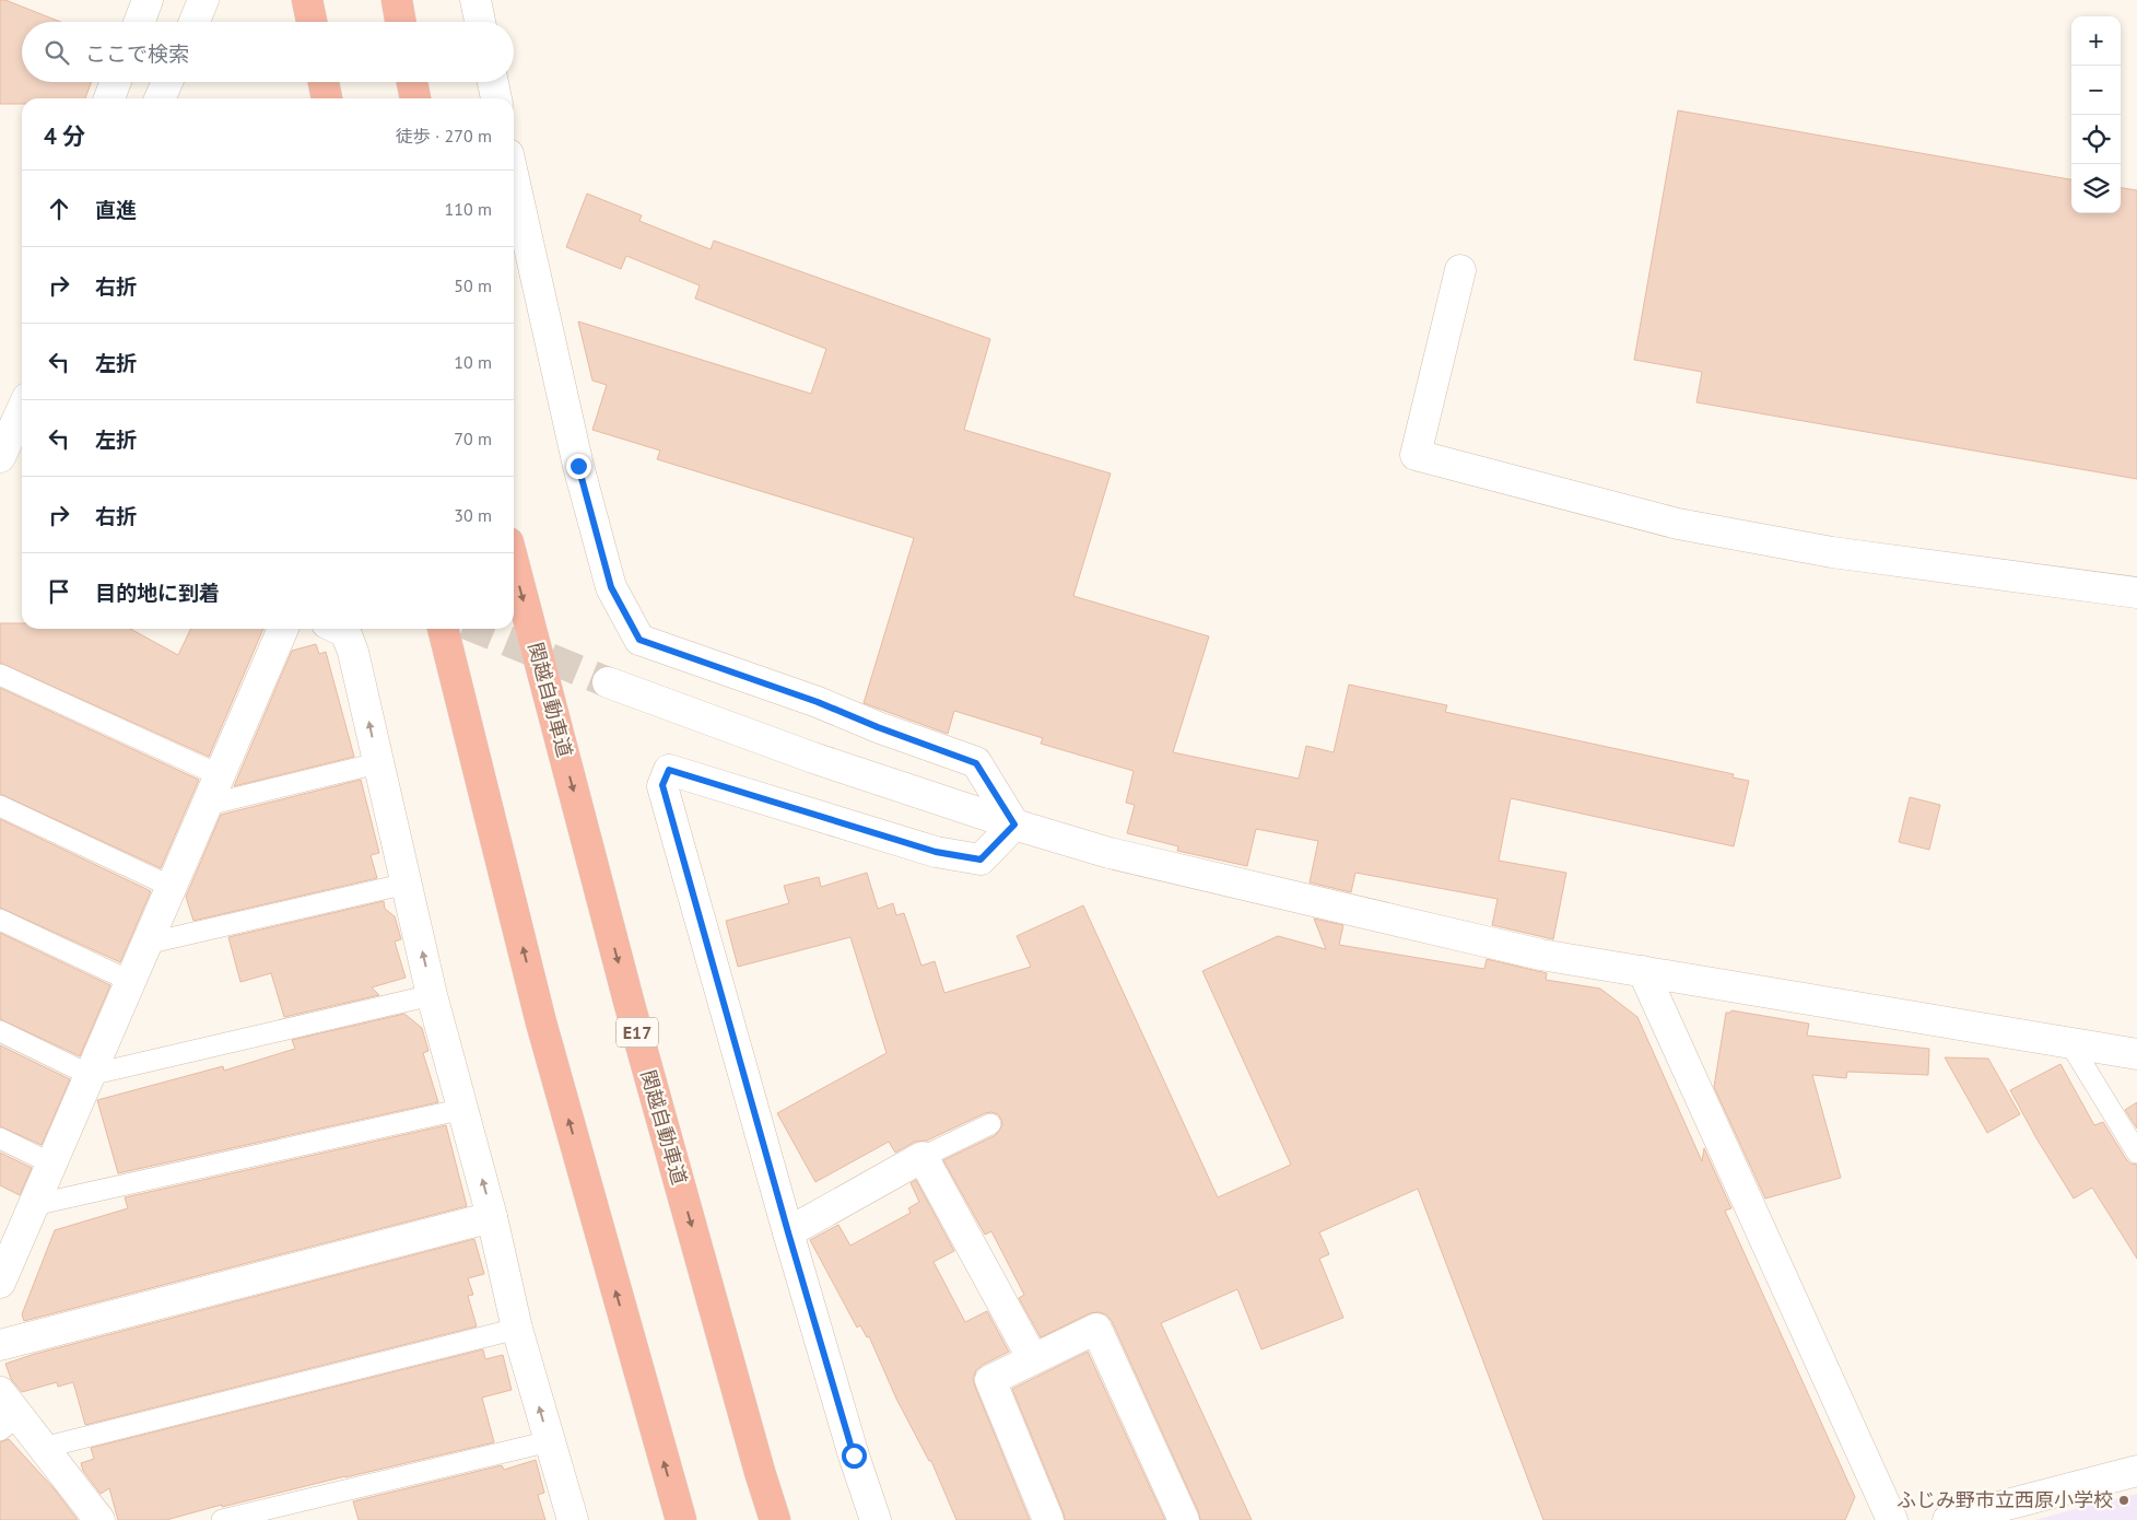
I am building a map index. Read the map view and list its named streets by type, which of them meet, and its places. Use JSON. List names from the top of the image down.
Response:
{
  "streets": {
    "highway": ["関越自動車道", "E17"]
  },
  "places": ["ふじみ野市立西原小学校"],
  "page": {
    "map_buttons": ["+", "−"],
    "search": "ここで検索",
    "heading": ["4 分", "徒歩 · 270 m"],
    "list": [
      ["直進", "110 m"],
      ["右折", "50 m"],
      ["左折", "10 m"],
      ["左折", "70 m"],
      ["右折", "30 m"],
      "目的地に到着"
    ]
  }
}
